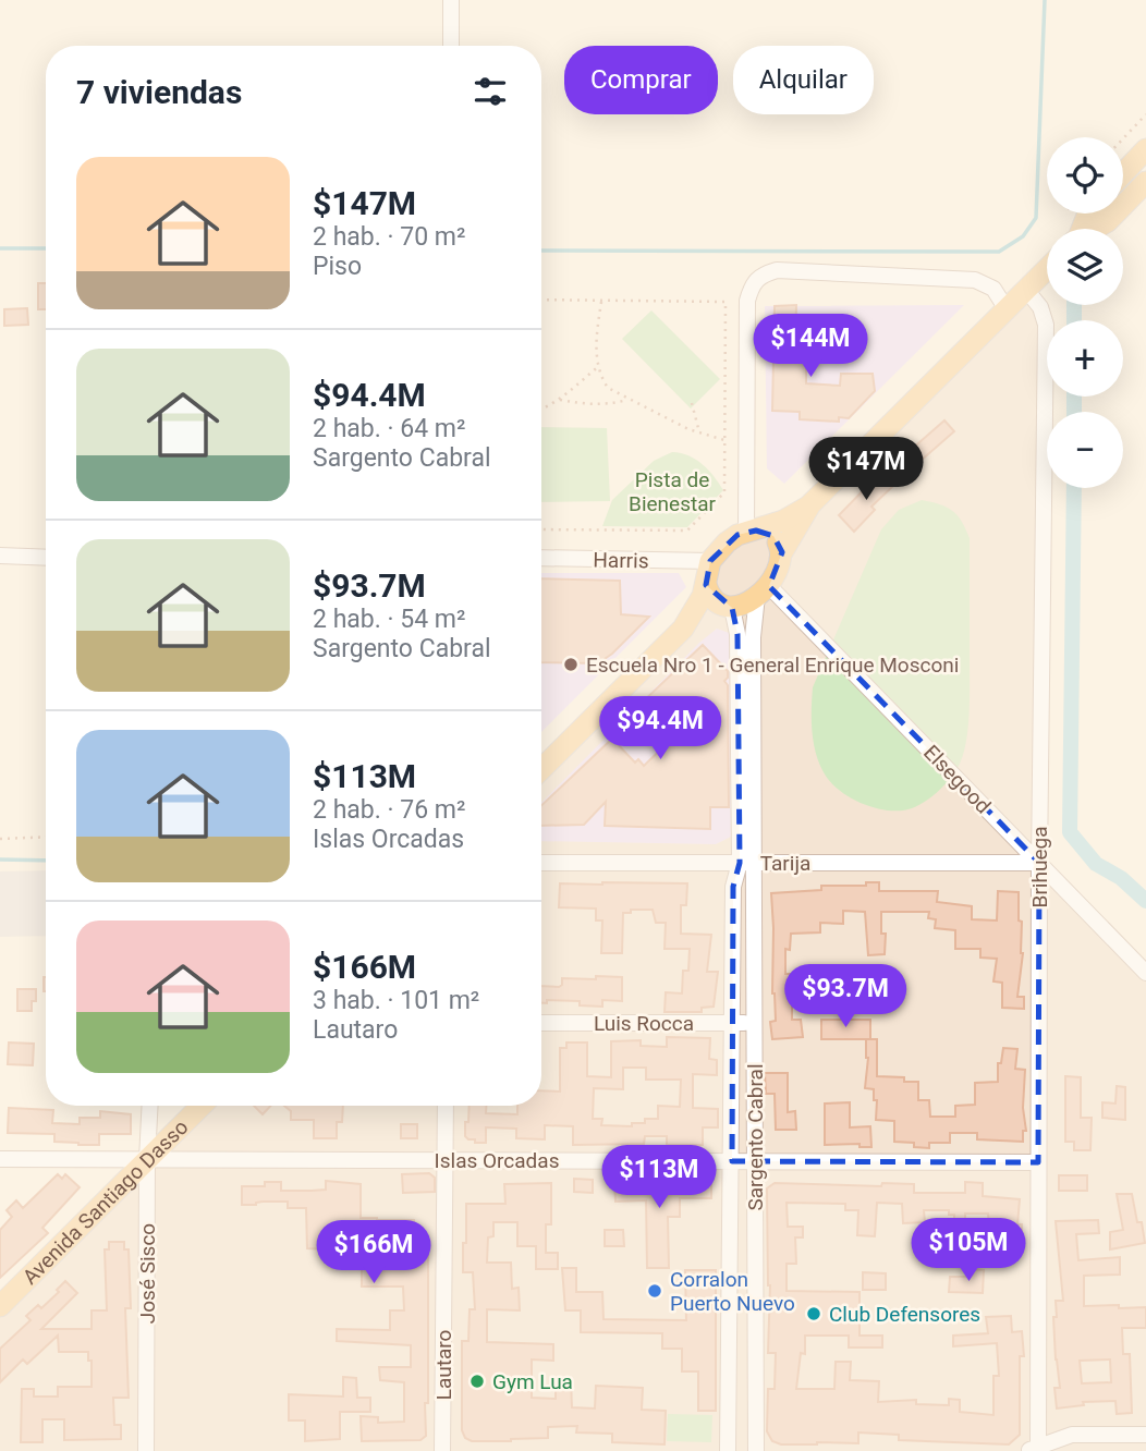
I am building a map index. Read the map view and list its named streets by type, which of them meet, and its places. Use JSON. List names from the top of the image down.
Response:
{
  "streets": {
    "main road": ["Avenida Santiago Dasso"],
    "street": [
      "Harris",
      "Elsegood",
      "Tarija",
      "Brihuega",
      "Luis Rocca",
      "Sargento Cabral",
      "Islas Orcadas",
      "José Sisco",
      "Lautaro"
    ]
  },
  "crossings": [
    ["Harris", "Elsegood"],
    ["Harris", "Sargento Cabral"],
    ["Elsegood", "Tarija"],
    ["Elsegood", "Brihuega"],
    ["Elsegood", "Sargento Cabral"],
    ["Tarija", "Brihuega"],
    ["Tarija", "Sargento Cabral"],
    ["Brihuega", "Islas Orcadas"],
    ["Luis Rocca", "Sargento Cabral"],
    ["Sargento Cabral", "Islas Orcadas"],
    ["Islas Orcadas", "Avenida Santiago Dasso"],
    ["Islas Orcadas", "José Sisco"],
    ["Islas Orcadas", "Lautaro"],
    ["Avenida Santiago Dasso", "José Sisco"]
  ],
  "parks": ["Pista de Bienestar"],
  "places": [
    "Escuela Nro 1 - General Enrique Mosconi",
    "Corralon Puerto Nuevo",
    "Club Defensores",
    "Gym Lua"
  ],
  "page": {
    "chip": ["Comprar", "Alquilar"],
    "heading": "7 viviendas",
    "map_buttons": ["+", "−"],
    "list": [
      {
        "name": "$147M",
        "note": "2 hab. · 70 m² · Piso"
      },
      {
        "name": "$94.4M",
        "note": "2 hab. · 64 m² · Sargento Cabral"
      },
      {
        "name": "$93.7M",
        "note": "2 hab. · 54 m² · Sargento Cabral"
      },
      {
        "name": "$113M",
        "note": "2 hab. · 76 m² · Islas Orcadas"
      },
      {
        "name": "$166M",
        "note": "3 hab. · 101 m² · Lautaro"
      }
    ],
    "price": [
      "$144M",
      "$147M",
      "$94.4M",
      "$93.7M",
      "$113M",
      "$105M",
      "$166M"
    ]
  }
}
